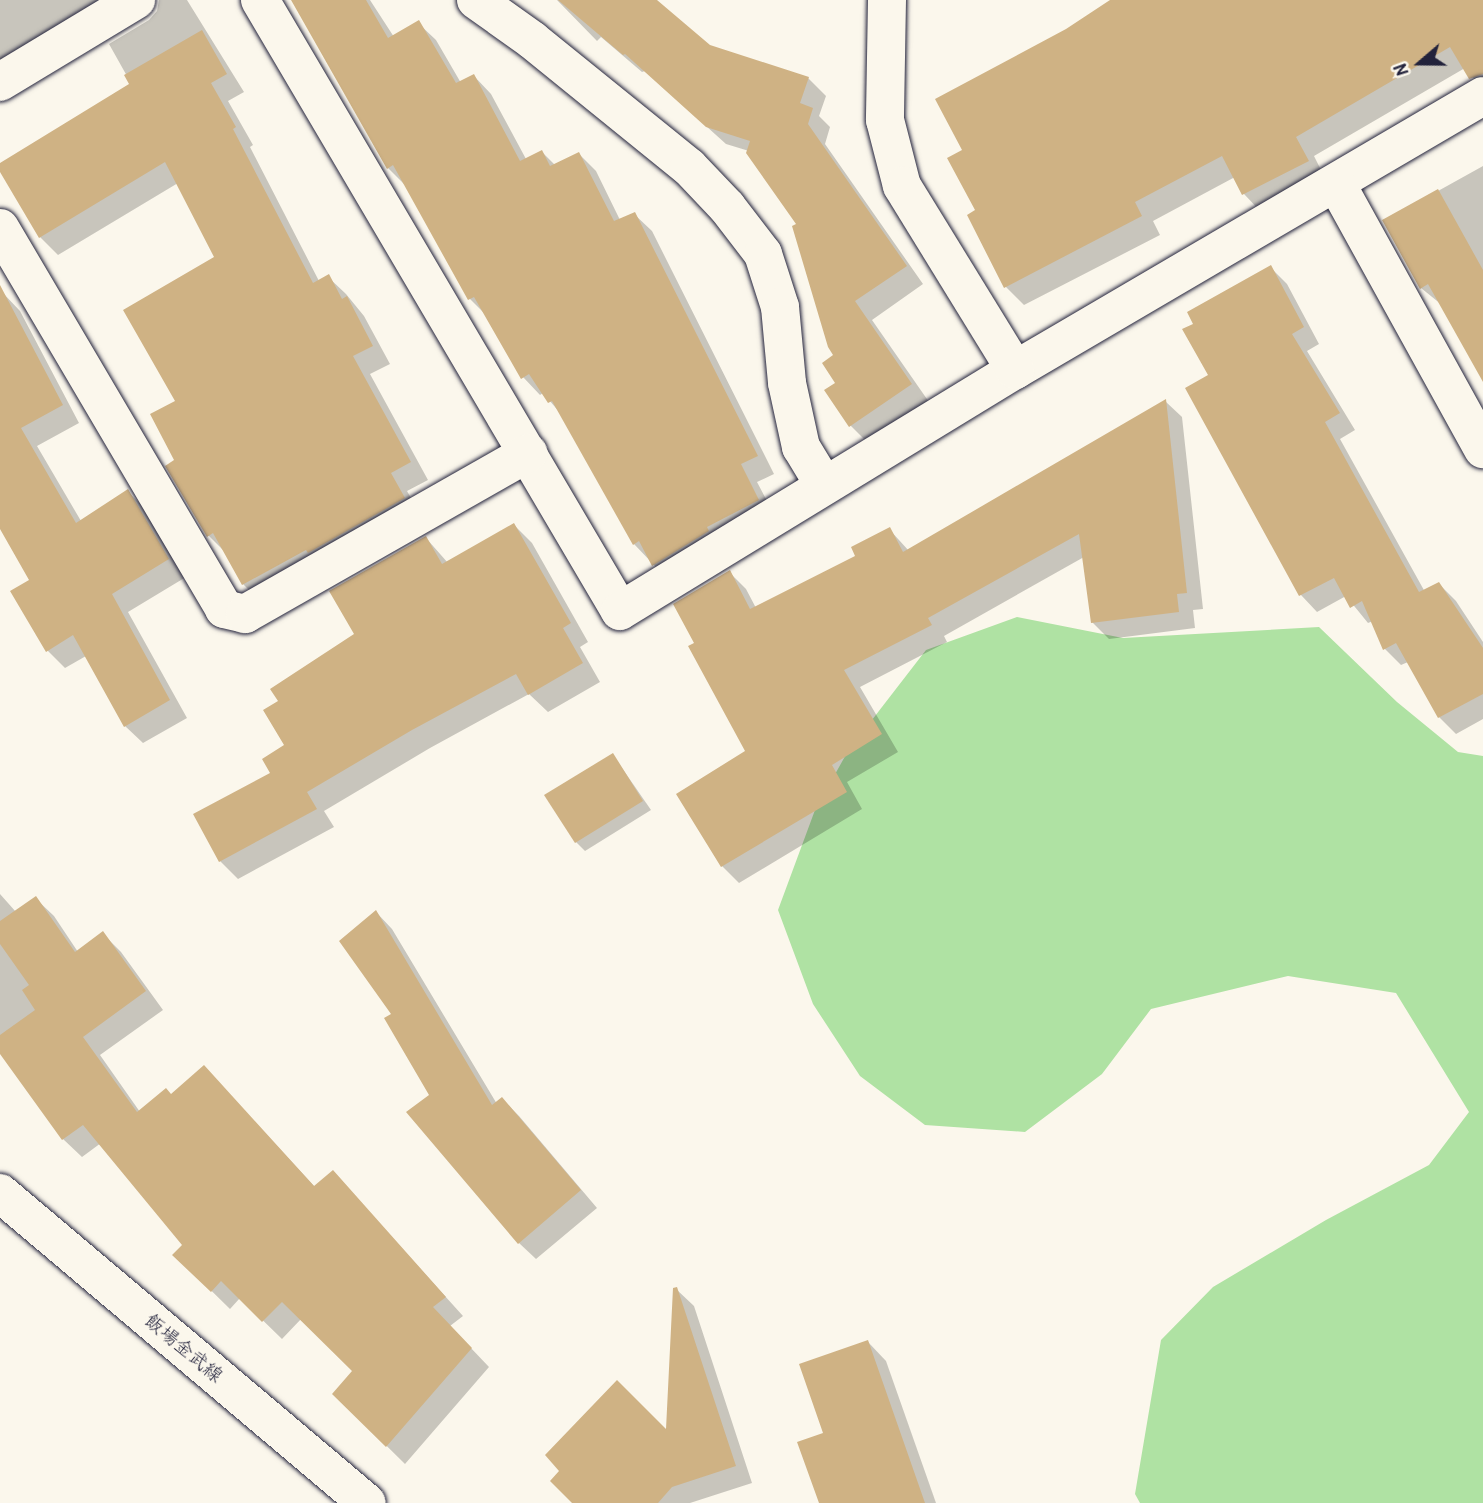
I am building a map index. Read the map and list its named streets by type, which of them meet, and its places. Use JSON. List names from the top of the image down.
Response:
{
  "streets": {
    "street": ["飯場金武線"]
  },
  "north": "left"
}
